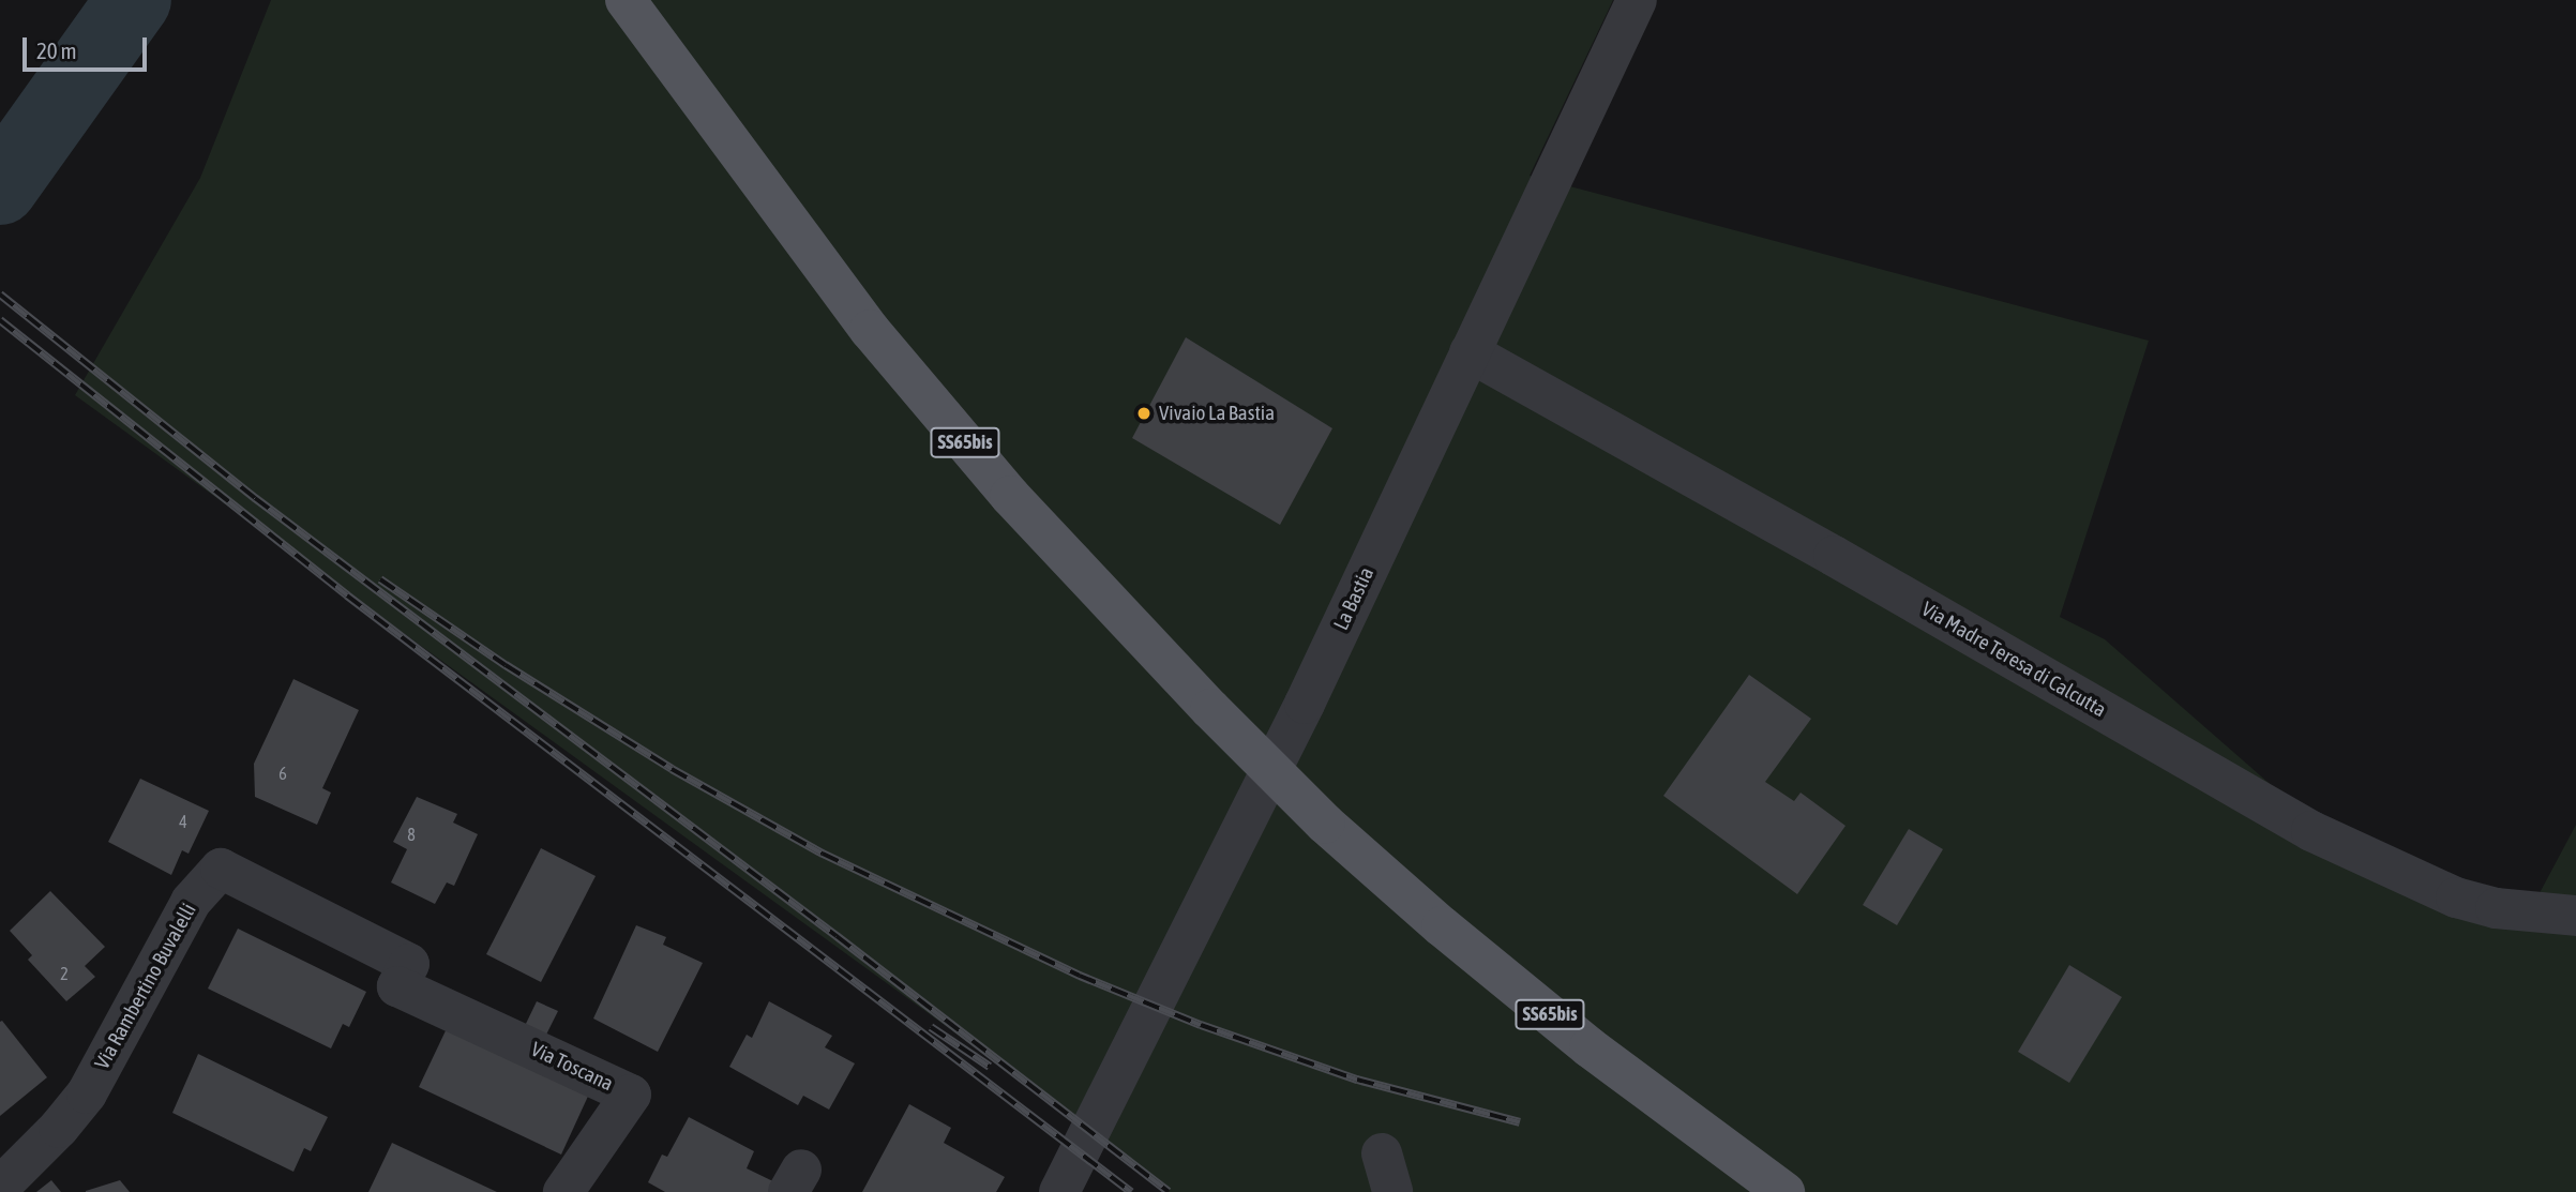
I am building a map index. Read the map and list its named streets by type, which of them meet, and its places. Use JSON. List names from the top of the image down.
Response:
{
  "streets": {
    "main road": ["SS65bis"],
    "street": [
      "La Bastia",
      "Via Madre Teresa di Calcutta",
      "Via Rambertino Buvalelli",
      "Via Toscana"
    ]
  },
  "crossings": [
    ["La Bastia", "Via Madre Teresa di Calcutta"],
    ["Via Rambertino Buvalelli", "Via Toscana"]
  ],
  "places": ["Vivaio La Bastia"],
  "house_numbers": [
    "6",
    "4",
    "8",
    "2"
  ],
  "scale_bar": "20 m"
}
